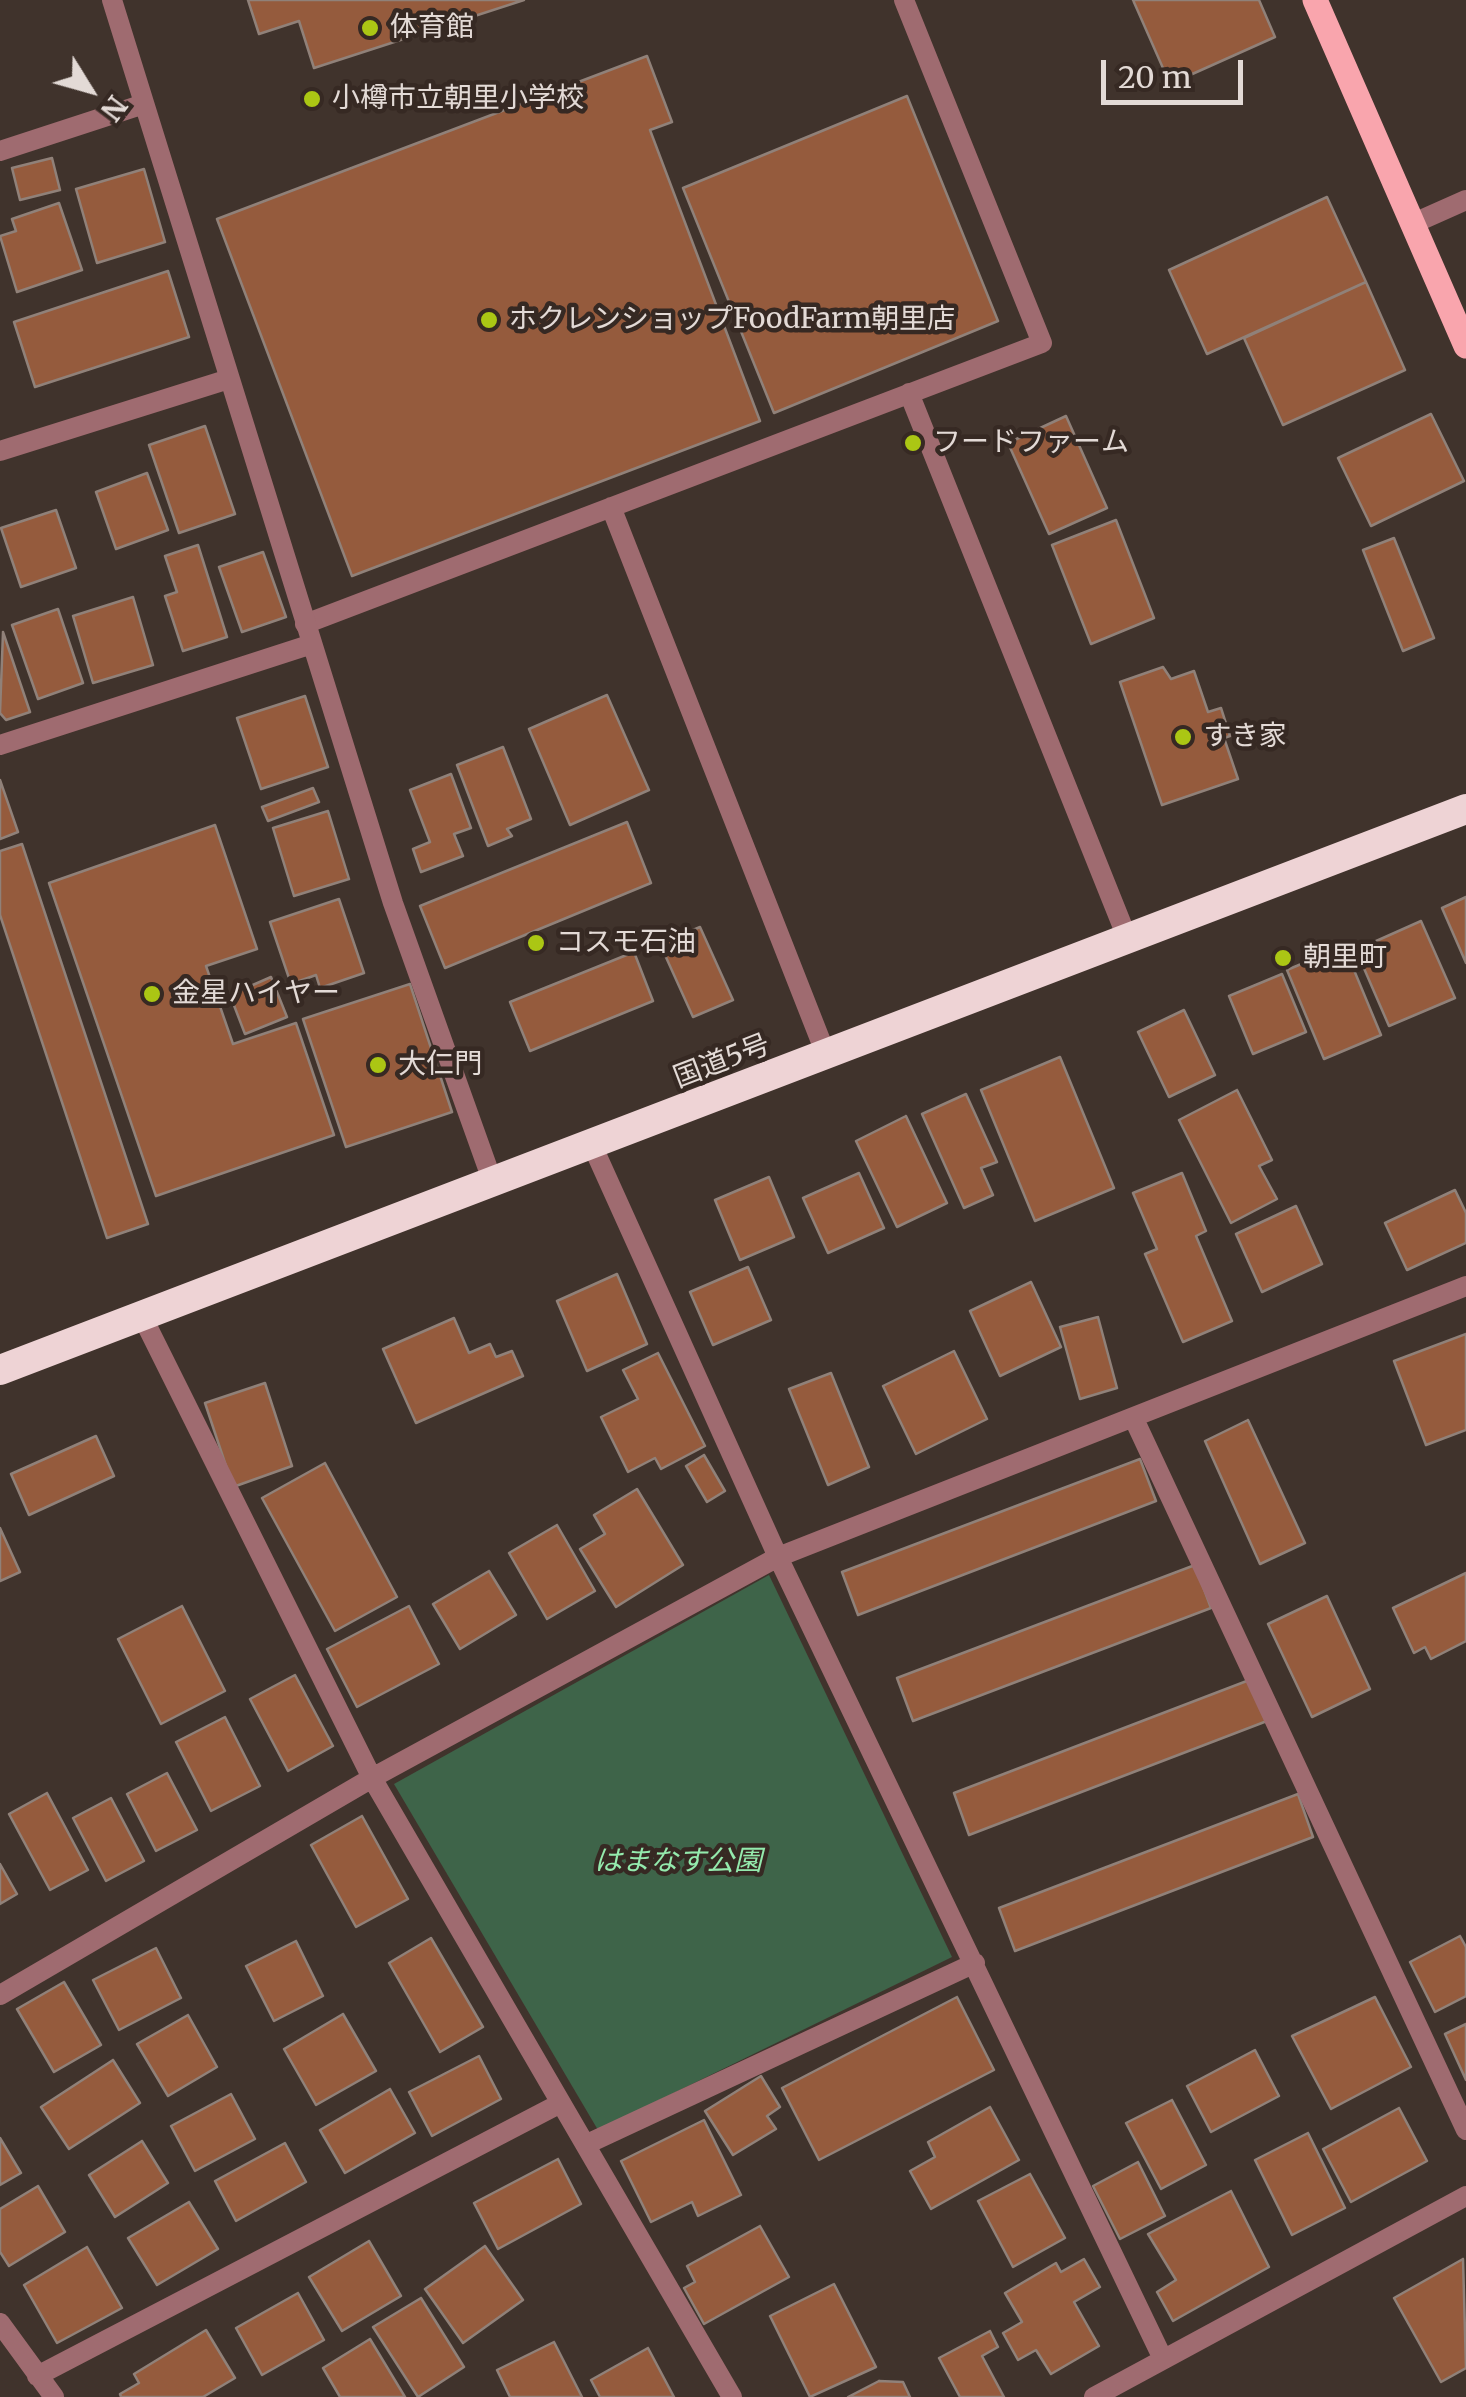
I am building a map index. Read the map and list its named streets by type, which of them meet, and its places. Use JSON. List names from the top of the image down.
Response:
{
  "streets": {
    "highway": ["国道5号"]
  },
  "parks": ["はまなす公園"],
  "places": [
    "体育館",
    "小樽市立朝里小学校",
    "ホクレンショップFoodFarm朝里店",
    "フードファーム",
    "すき家",
    "コスモ石油",
    "朝里町",
    "金星ハイヤー",
    "大仁門"
  ],
  "scale_bar": "20 m",
  "north": "bottom right"
}
